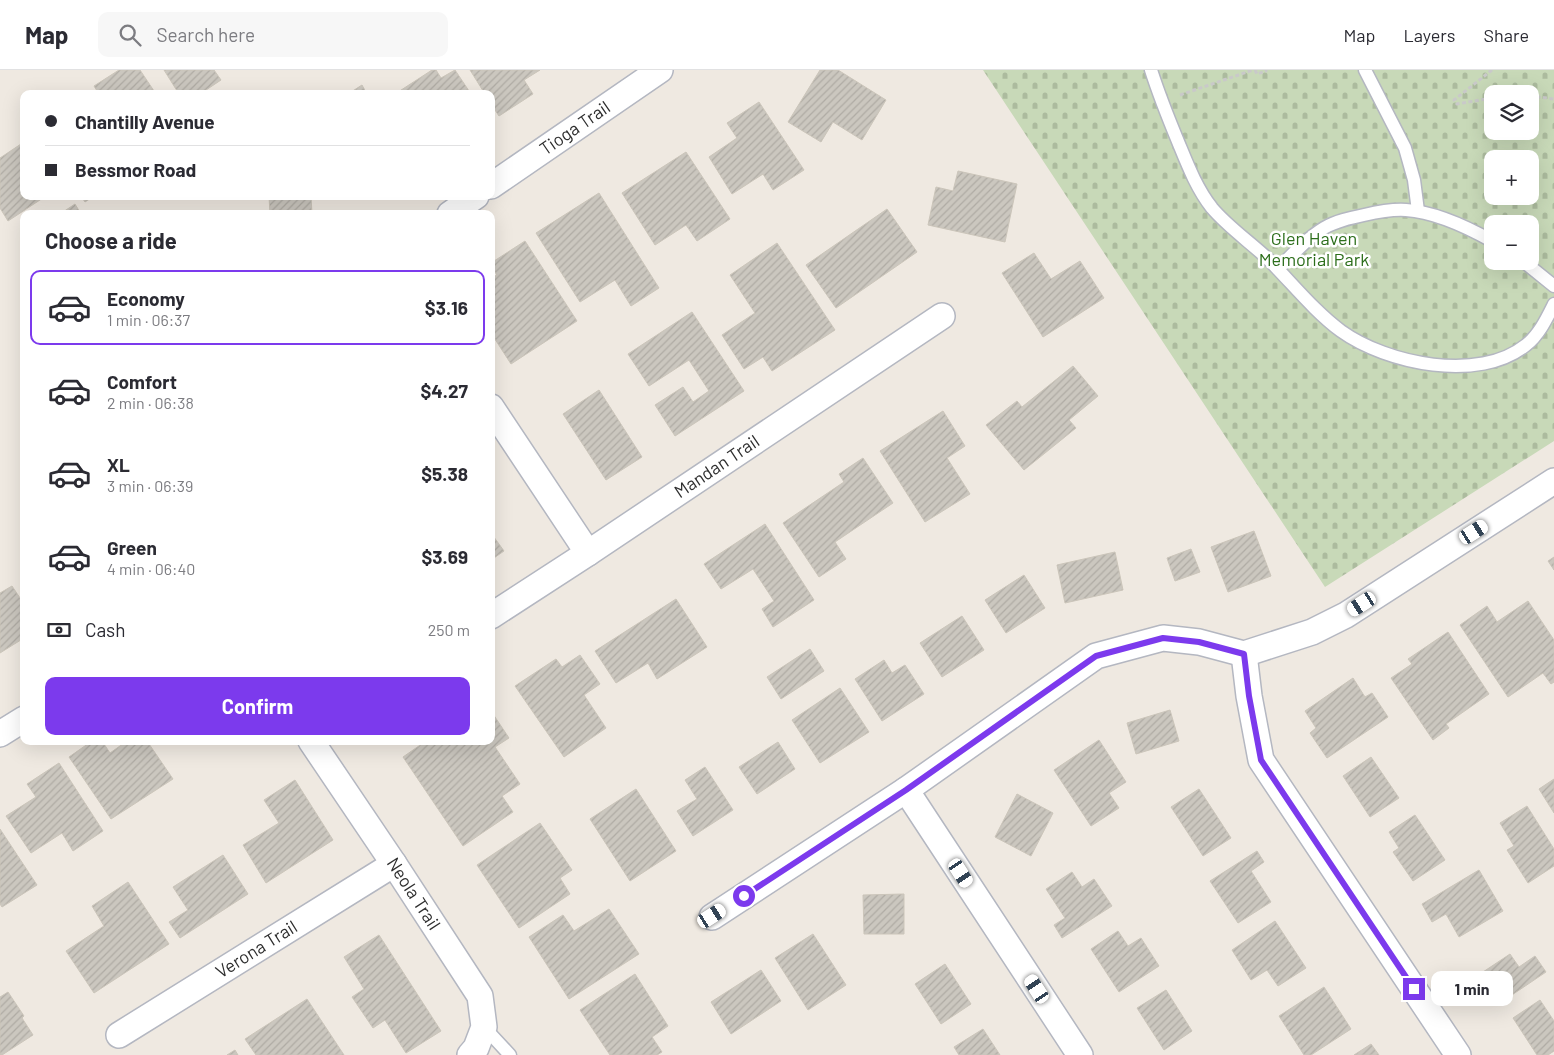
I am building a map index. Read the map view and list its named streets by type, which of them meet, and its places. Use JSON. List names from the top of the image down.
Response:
{
  "streets": {
    "street": [
      "Tioga Trail",
      "Mandan Trail",
      "Neola Trail",
      "Verona Trail"
    ]
  },
  "crossings": [
    ["Neola Trail", "Verona Trail"]
  ],
  "parks": ["Glen Haven Memorial Park"],
  "page": {
    "header": "Map",
    "search": "Search here",
    "nav": ["Map", "Layers", "Share"],
    "map_buttons": ["+", "−"],
    "banner": ["Chantilly Avenue", "Bessmor Road"],
    "heading": "Choose a ride",
    "list": [
      {
        "name": "Economy",
        "note": "1 min · 06:37",
        "value": "$3.16"
      },
      {
        "name": "Comfort",
        "note": "2 min · 06:38",
        "value": "$4.27"
      },
      {
        "name": "XL",
        "note": "3 min · 06:39",
        "value": "$5.38"
      },
      {
        "name": "Green",
        "note": "4 min · 06:40",
        "value": "$3.69"
      }
    ],
    "pay": ["Cash", "250 m"],
    "buttons": "Confirm",
    "bubble": "1 min"
  }
}
